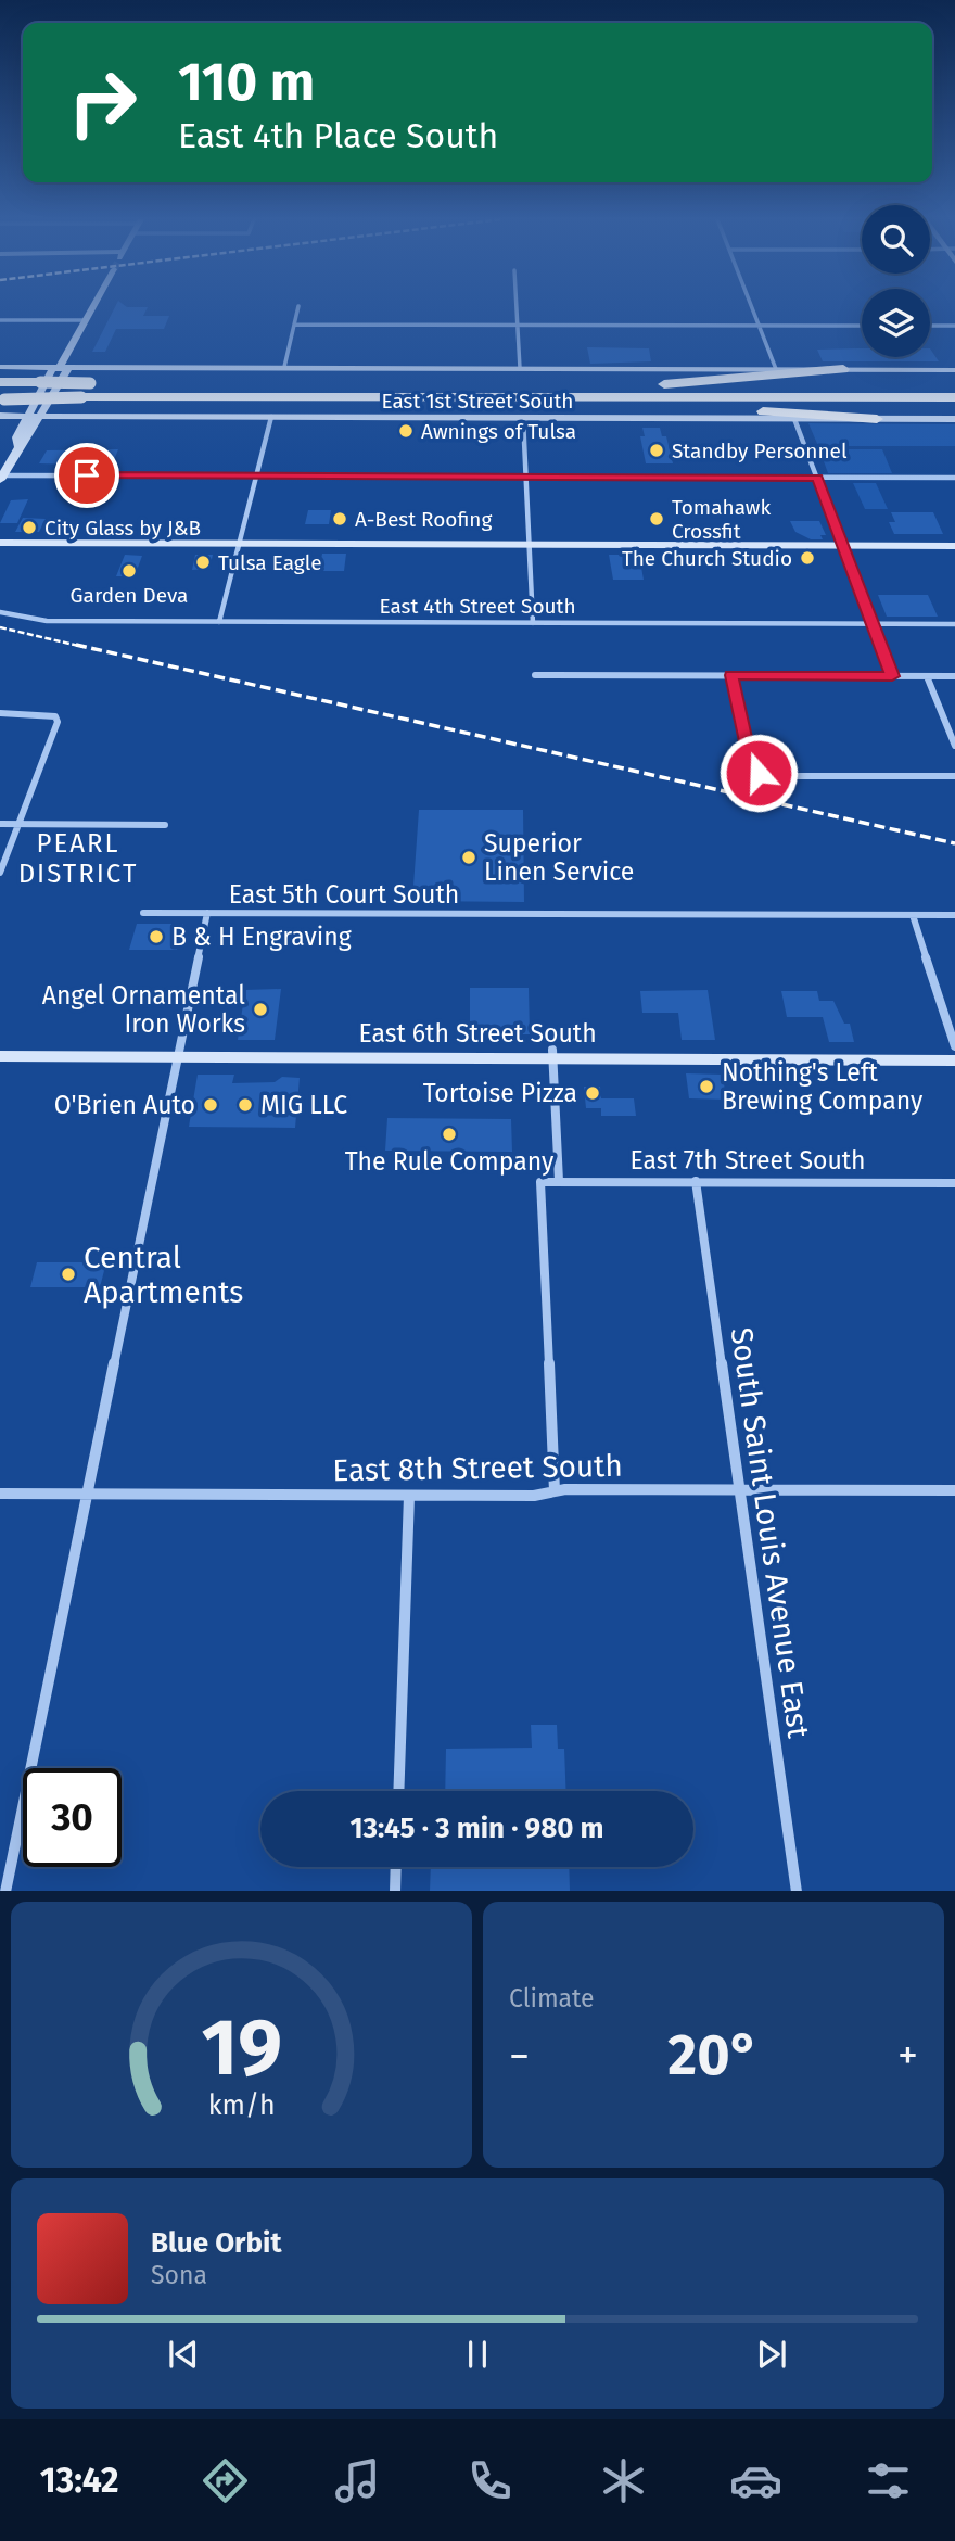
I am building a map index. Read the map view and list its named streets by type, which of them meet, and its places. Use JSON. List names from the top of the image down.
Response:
{
  "streets": {
    "main road": ["East 1st Street South", "East 6th Street South"],
    "street": [
      "East 4th Street South",
      "East 5th Court South",
      "East 7th Street South",
      "East 8th Street South",
      "South Saint Louis Avenue East"
    ]
  },
  "crossings": [
    ["East 7th Street South", "East 8th Street South"],
    ["East 7th Street South", "South Saint Louis Avenue East"],
    ["East 8th Street South", "South Saint Louis Avenue East"]
  ],
  "districts": ["PEARL DISTRICT"],
  "places": [
    "Awnings of Tulsa",
    "Standby Personnel",
    "A-Best Roofing",
    "Tomahawk Crossfit",
    "City Glass by J&B",
    "The Church Studio",
    "Tulsa Eagle",
    "Garden Deva",
    "Superior Linen Service",
    "B & H Engraving",
    "Angel Ornamental Iron Works",
    "Nothing's Left Brewing Company",
    "Tortoise Pizza",
    "O'Brien Auto",
    "MIG LLC",
    "The Rule Company",
    "Central Apartments"
  ],
  "page": {
    "turn": ["110 m", "East 4th Place South"],
    "limit": "30",
    "trip": "13:45 · 3 min · 980 m",
    "tile": "Climate",
    "heat": ["−", "20°", "+"],
    "song": ["Blue Orbit", "Sona"],
    "tabs": "13:42",
    "gauge": ["19", "km/h"]
  }
}
